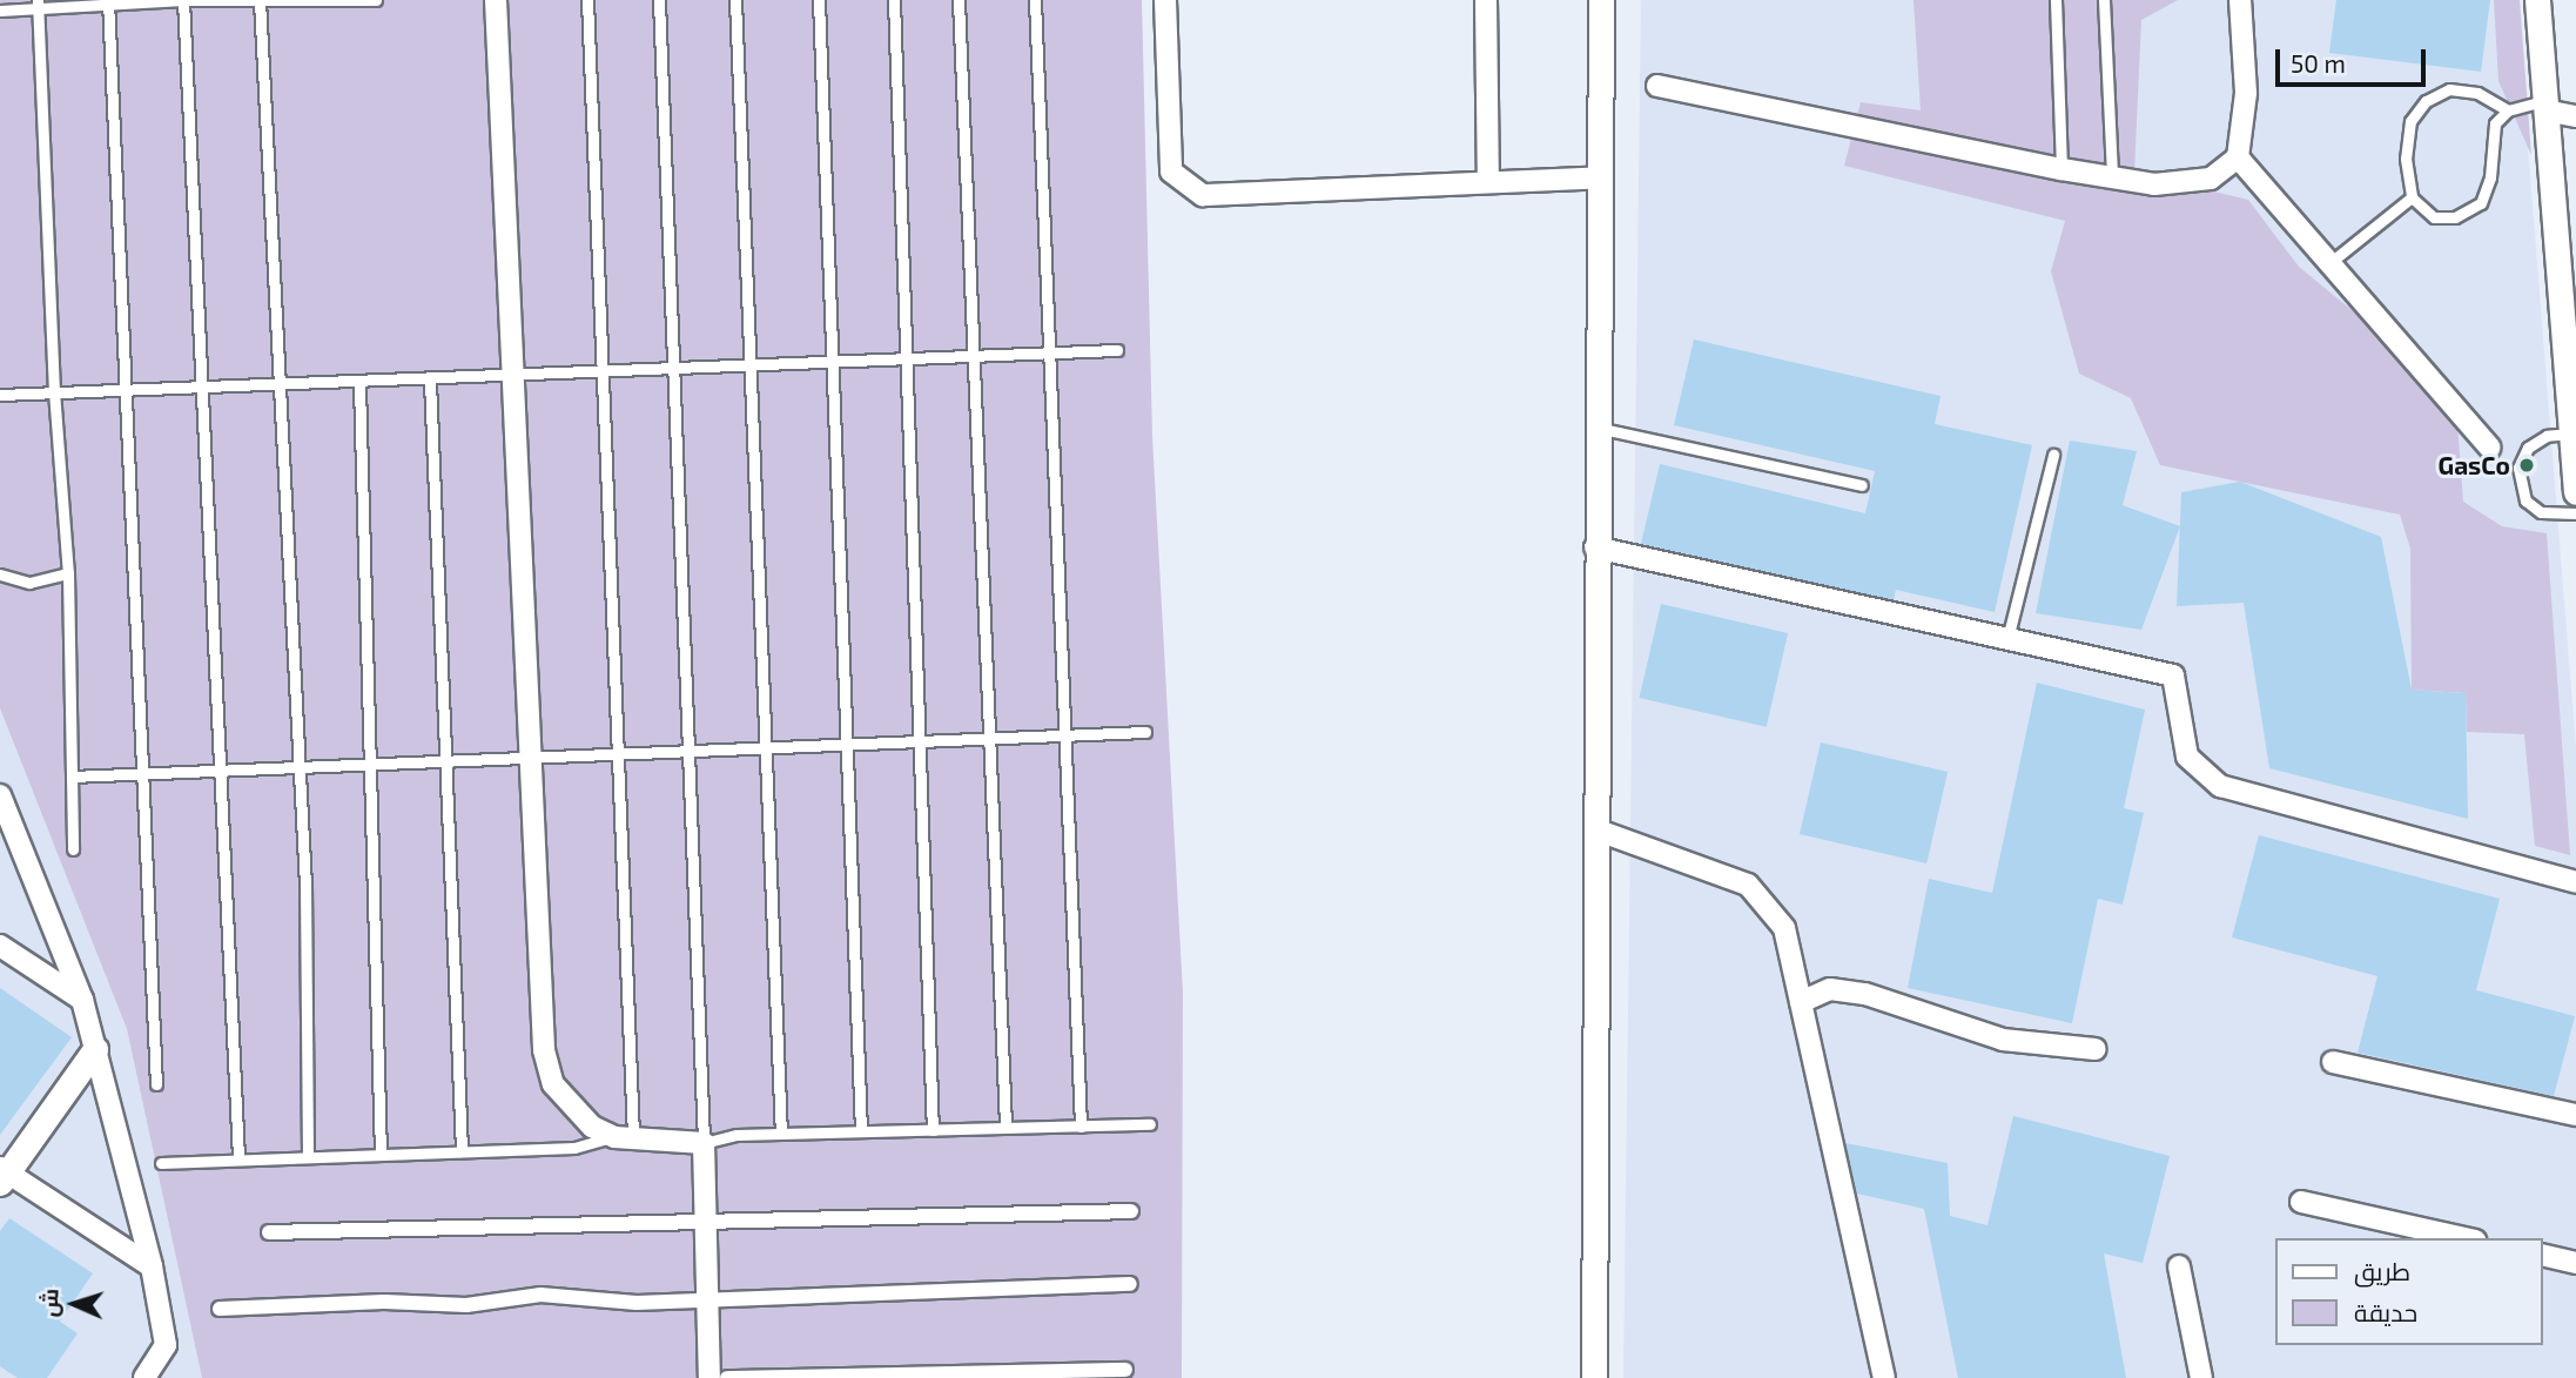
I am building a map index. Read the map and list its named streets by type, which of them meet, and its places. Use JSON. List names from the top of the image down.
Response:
{
  "places": ["GasCo"],
  "legend": ["طريق", "حديقة"],
  "scale_bar": "50 m",
  "north": "left"
}
